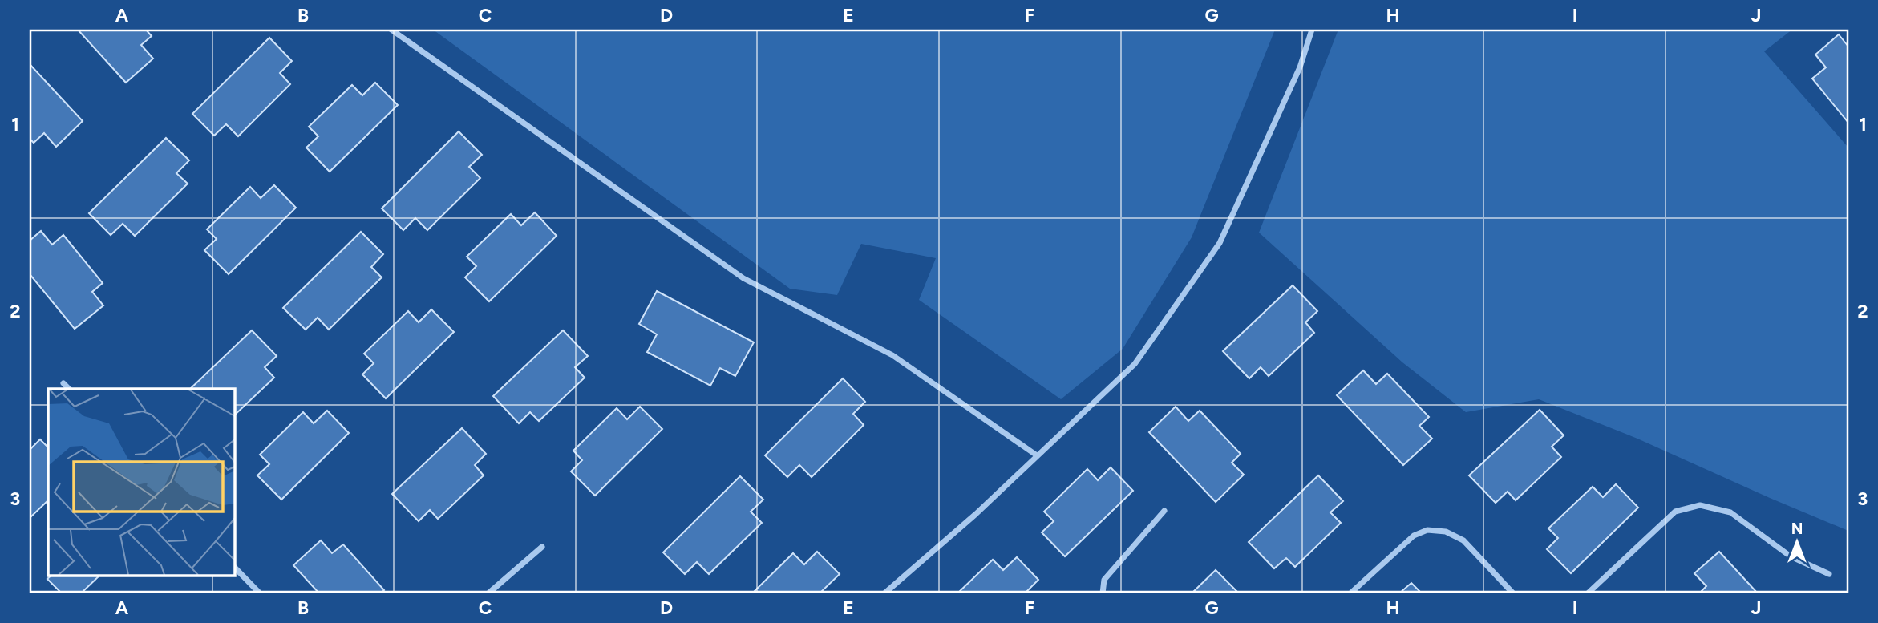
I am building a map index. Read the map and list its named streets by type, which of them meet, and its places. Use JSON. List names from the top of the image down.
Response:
{
  "north": "top",
  "grid": {
    "columns": [
      "A",
      "B",
      "C",
      "D",
      "E",
      "F",
      "G",
      "H",
      "I",
      "J"
    ],
    "rows": ["1", "2", "3"]
  }
}
